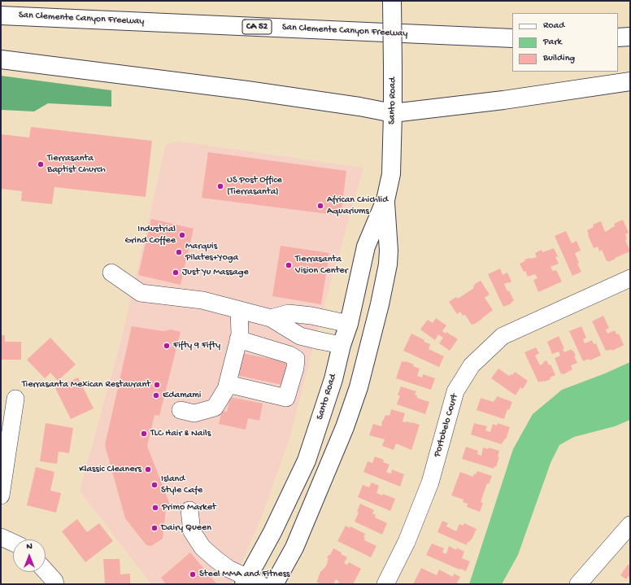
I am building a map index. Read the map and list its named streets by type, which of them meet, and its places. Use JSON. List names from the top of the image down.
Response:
{
  "streets": {
    "main road": ["San Clemente Canyon Freeway", "CA 52", "Santo Road"],
    "street": ["Portobelo Court"]
  },
  "places": [
    "Tierrasanta Baptist Church",
    "US Post Office (Tierrasanta)",
    "African Chichlid Aquariums",
    "Industrial Grind Coffee",
    "Marquis Pilates+Yoga",
    "Tierrasanta Vision Center",
    "Just Yu Massage",
    "Fifty 9 Fifty",
    "Tierrasanta Mexican Restaurant",
    "Edamami",
    "TLC Hair & Nails",
    "Klassic Cleaners",
    "Island Style Cafe",
    "Primo Market",
    "Dairy Queen",
    "Steel MMA and Fitness"
  ],
  "legend": ["Road", "Park", "Building"],
  "north": "top"
}
